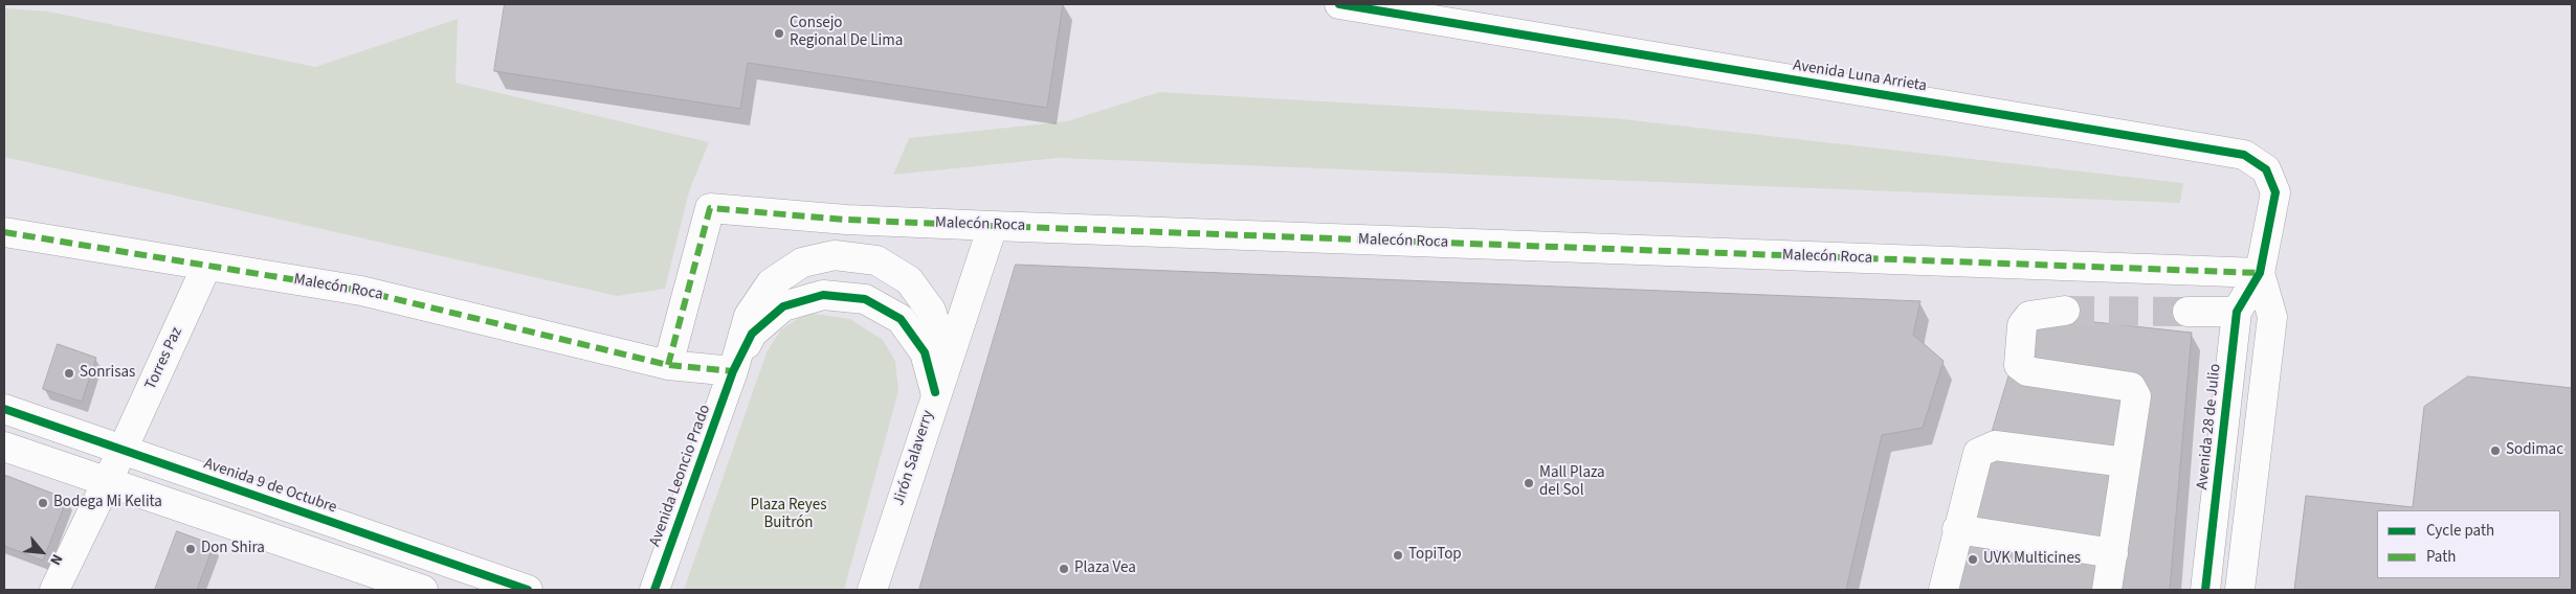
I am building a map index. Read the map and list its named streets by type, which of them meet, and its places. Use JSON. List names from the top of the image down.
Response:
{
  "streets": {
    "street": [
      "Avenida Luna Arrieta",
      "Malecón Roca",
      "Torres Paz",
      "Avenida 28 de Julio",
      "Jirón Salaverry",
      "Avenida Leoncio Prado",
      "Avenida 9 de Octubre"
    ]
  },
  "crossings": [
    ["Avenida Luna Arrieta", "Malecón Roca"],
    ["Avenida Luna Arrieta", "Avenida 28 de Julio"],
    ["Malecón Roca", "Torres Paz"],
    ["Malecón Roca", "Avenida 28 de Julio"],
    ["Malecón Roca", "Jirón Salaverry"],
    ["Malecón Roca", "Avenida Leoncio Prado"],
    ["Torres Paz", "Avenida 9 de Octubre"],
    ["Jirón Salaverry", "Avenida Leoncio Prado"]
  ],
  "parks": ["Plaza Reyes Buitrón"],
  "places": [
    "Consejo Regional De Lima",
    "Sonrisas",
    "Sodimac",
    "Mall Plaza del Sol",
    "Bodega Mi Kelita",
    "Don Shira",
    "TopiTop",
    "UVK Multicines",
    "Plaza Vea"
  ],
  "legend": ["Cycle path", "Path"],
  "north": "bottom right"
}
